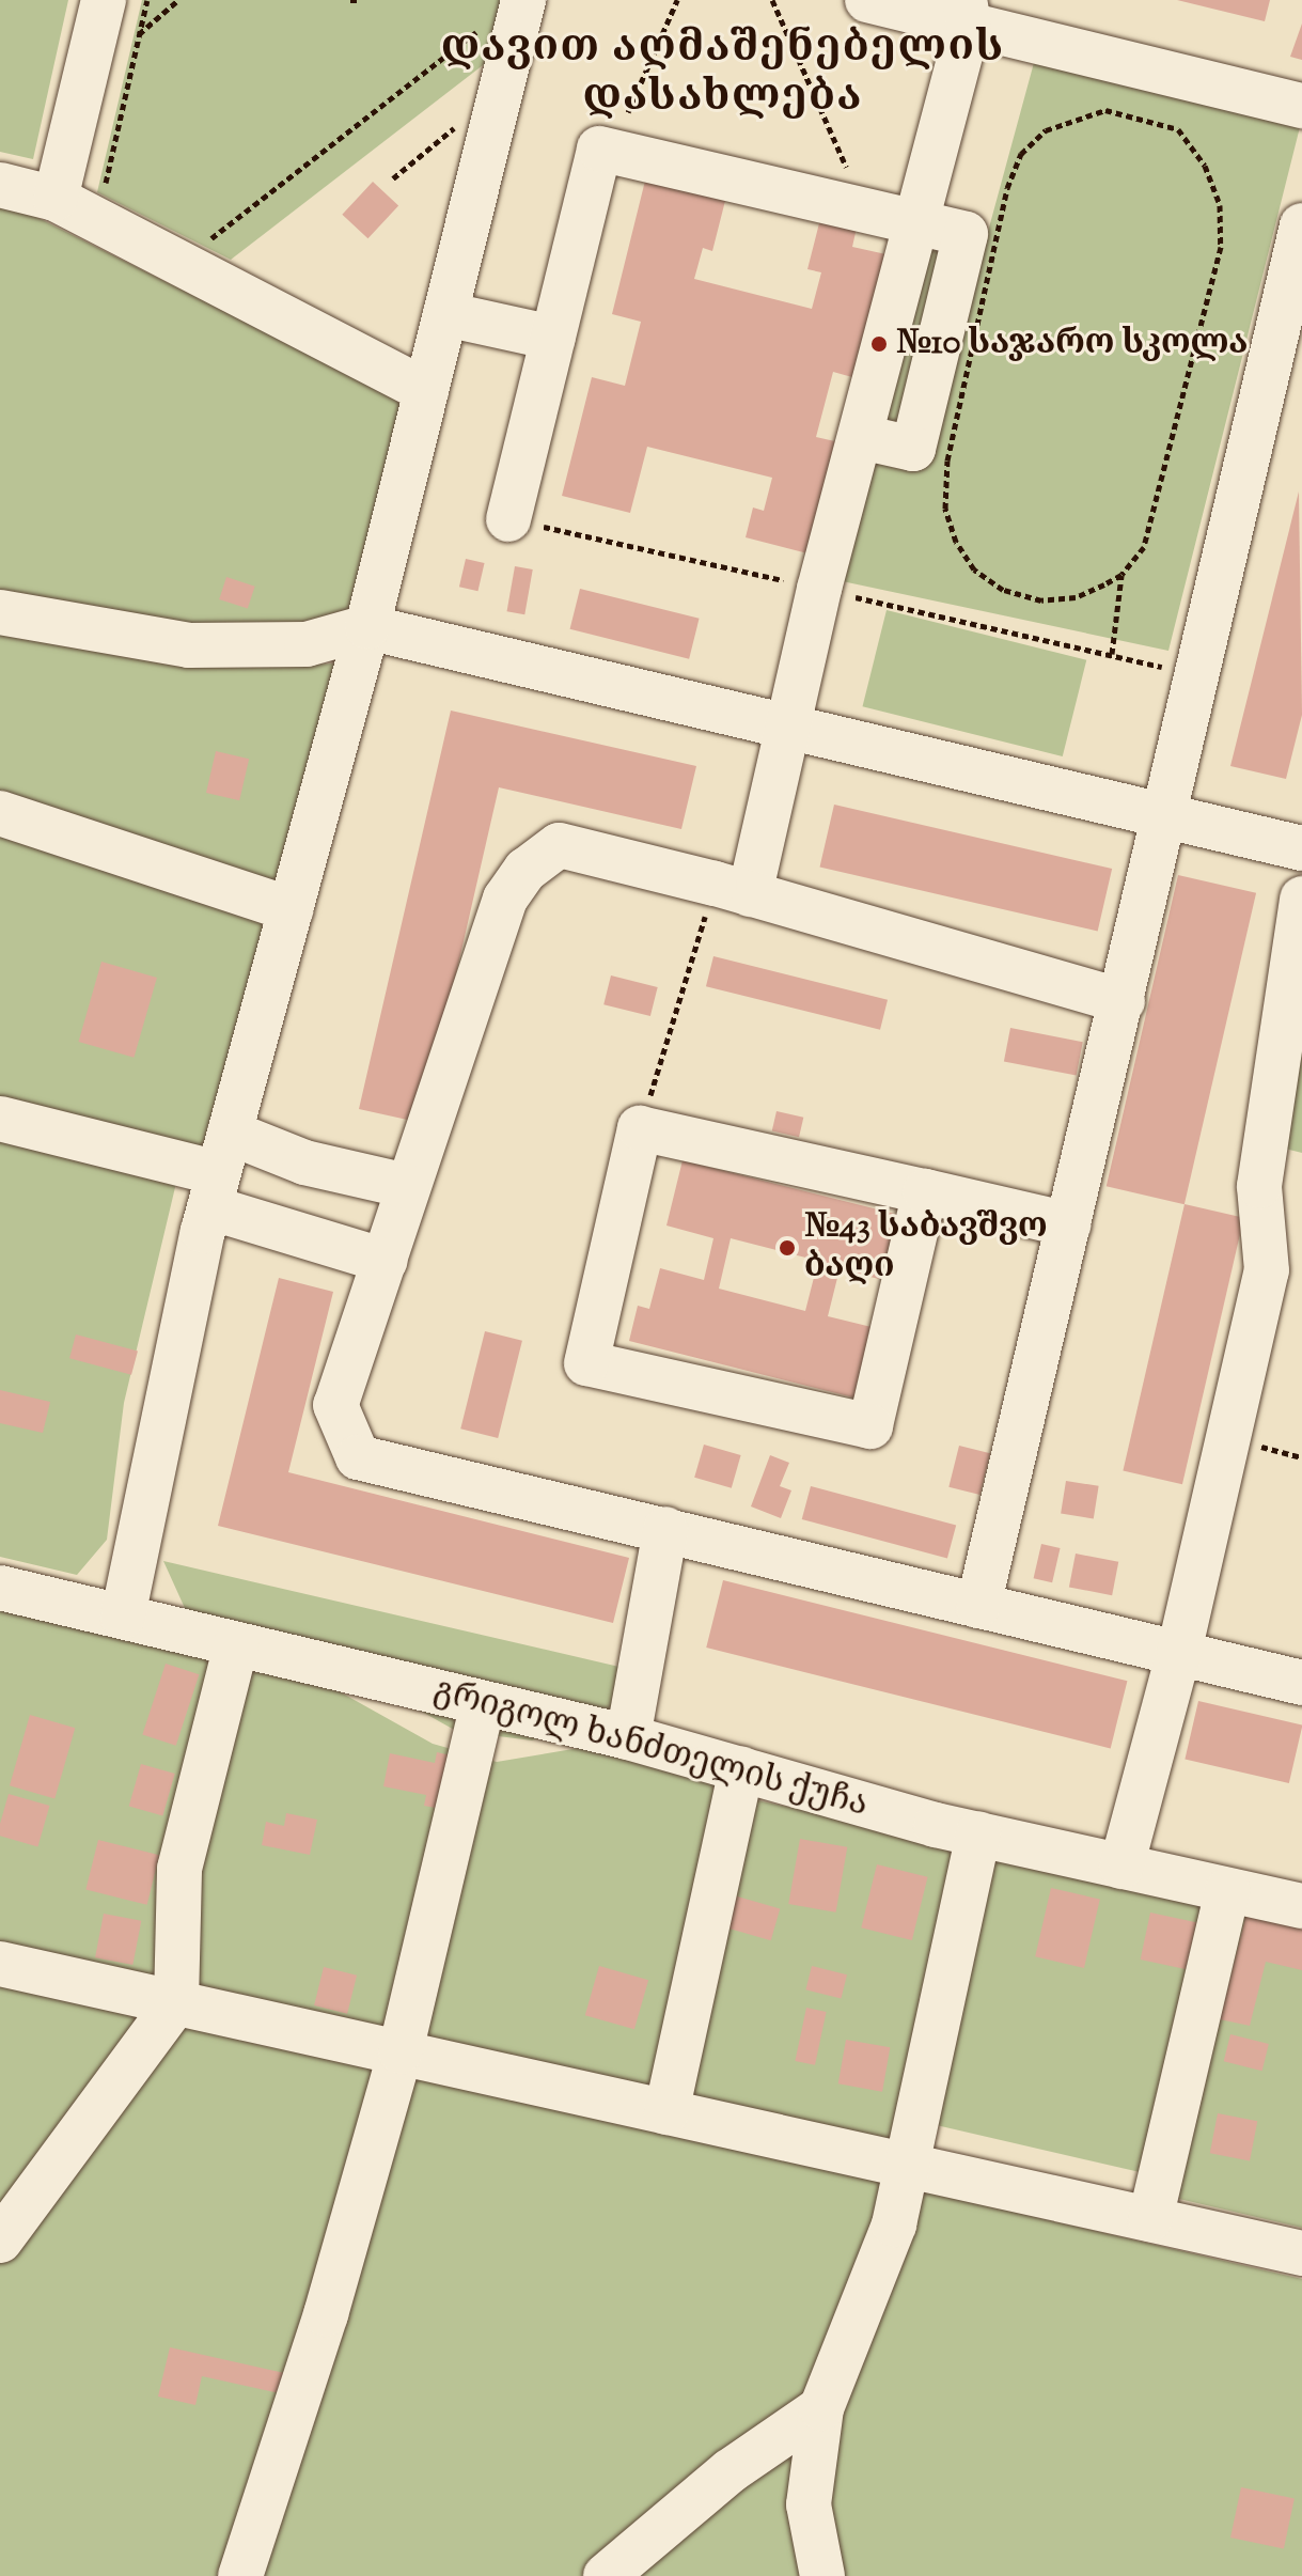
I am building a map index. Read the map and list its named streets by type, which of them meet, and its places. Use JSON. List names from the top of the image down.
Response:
{
  "streets": {
    "street": ["გრიგოლ ხანძთელის ქუჩა"]
  },
  "districts": ["დავით აღმაშენებელის დასახლება"],
  "places": ["№10 საჯარო სკოლა", "№43 საბავშვო ბაღი"]
}
